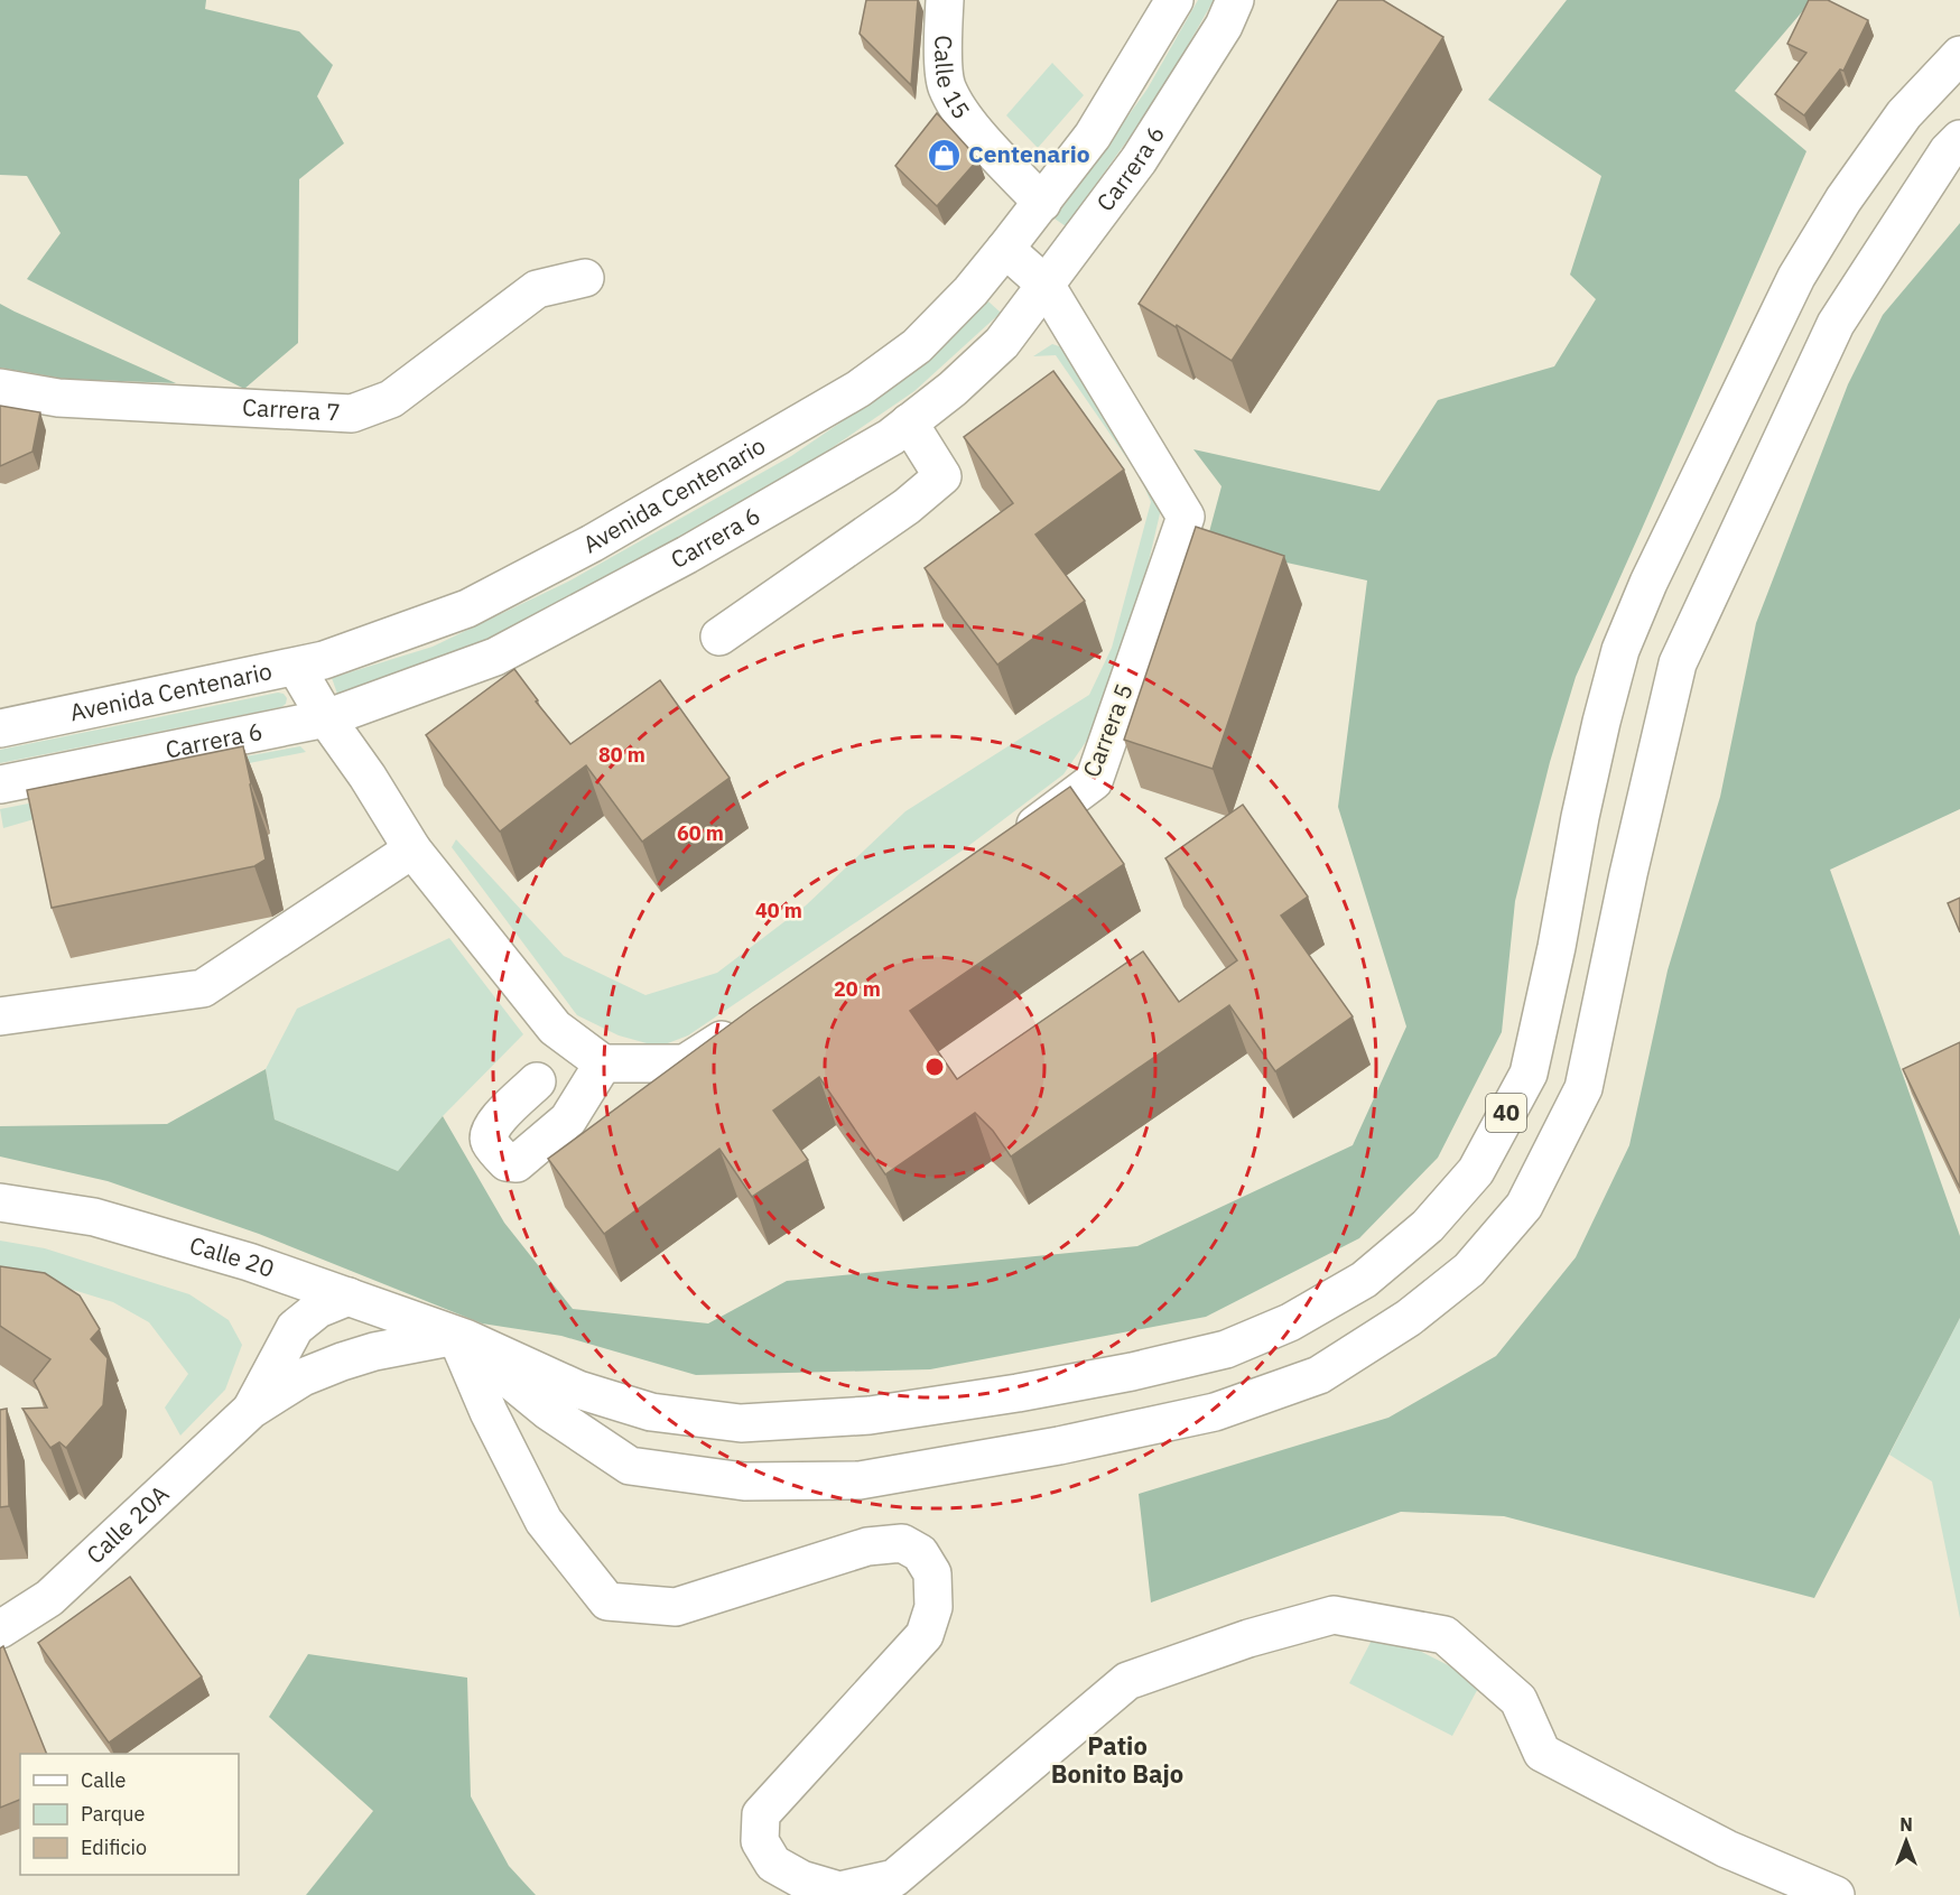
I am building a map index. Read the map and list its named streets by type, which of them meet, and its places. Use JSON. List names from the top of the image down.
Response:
{
  "streets": {
    "main road": [
      "Calle 15",
      "Carrera 6",
      "Carrera 7",
      "Avenida Centenario",
      "Carrera 5",
      "40",
      "Calle 20",
      "Calle 20A"
    ]
  },
  "crossings": [
    ["Calle 15", "Avenida Centenario"],
    ["Carrera 6", "Carrera 5"],
    ["40", "Calle 20"]
  ],
  "districts": ["Patio Bonito Bajo"],
  "places": {
    "shop": ["Centenario"]
  },
  "legend": ["Calle", "Parque", "Edificio"],
  "north": "top",
  "rings": [
    "80 m",
    "60 m",
    "40 m",
    "20 m"
  ]
}
